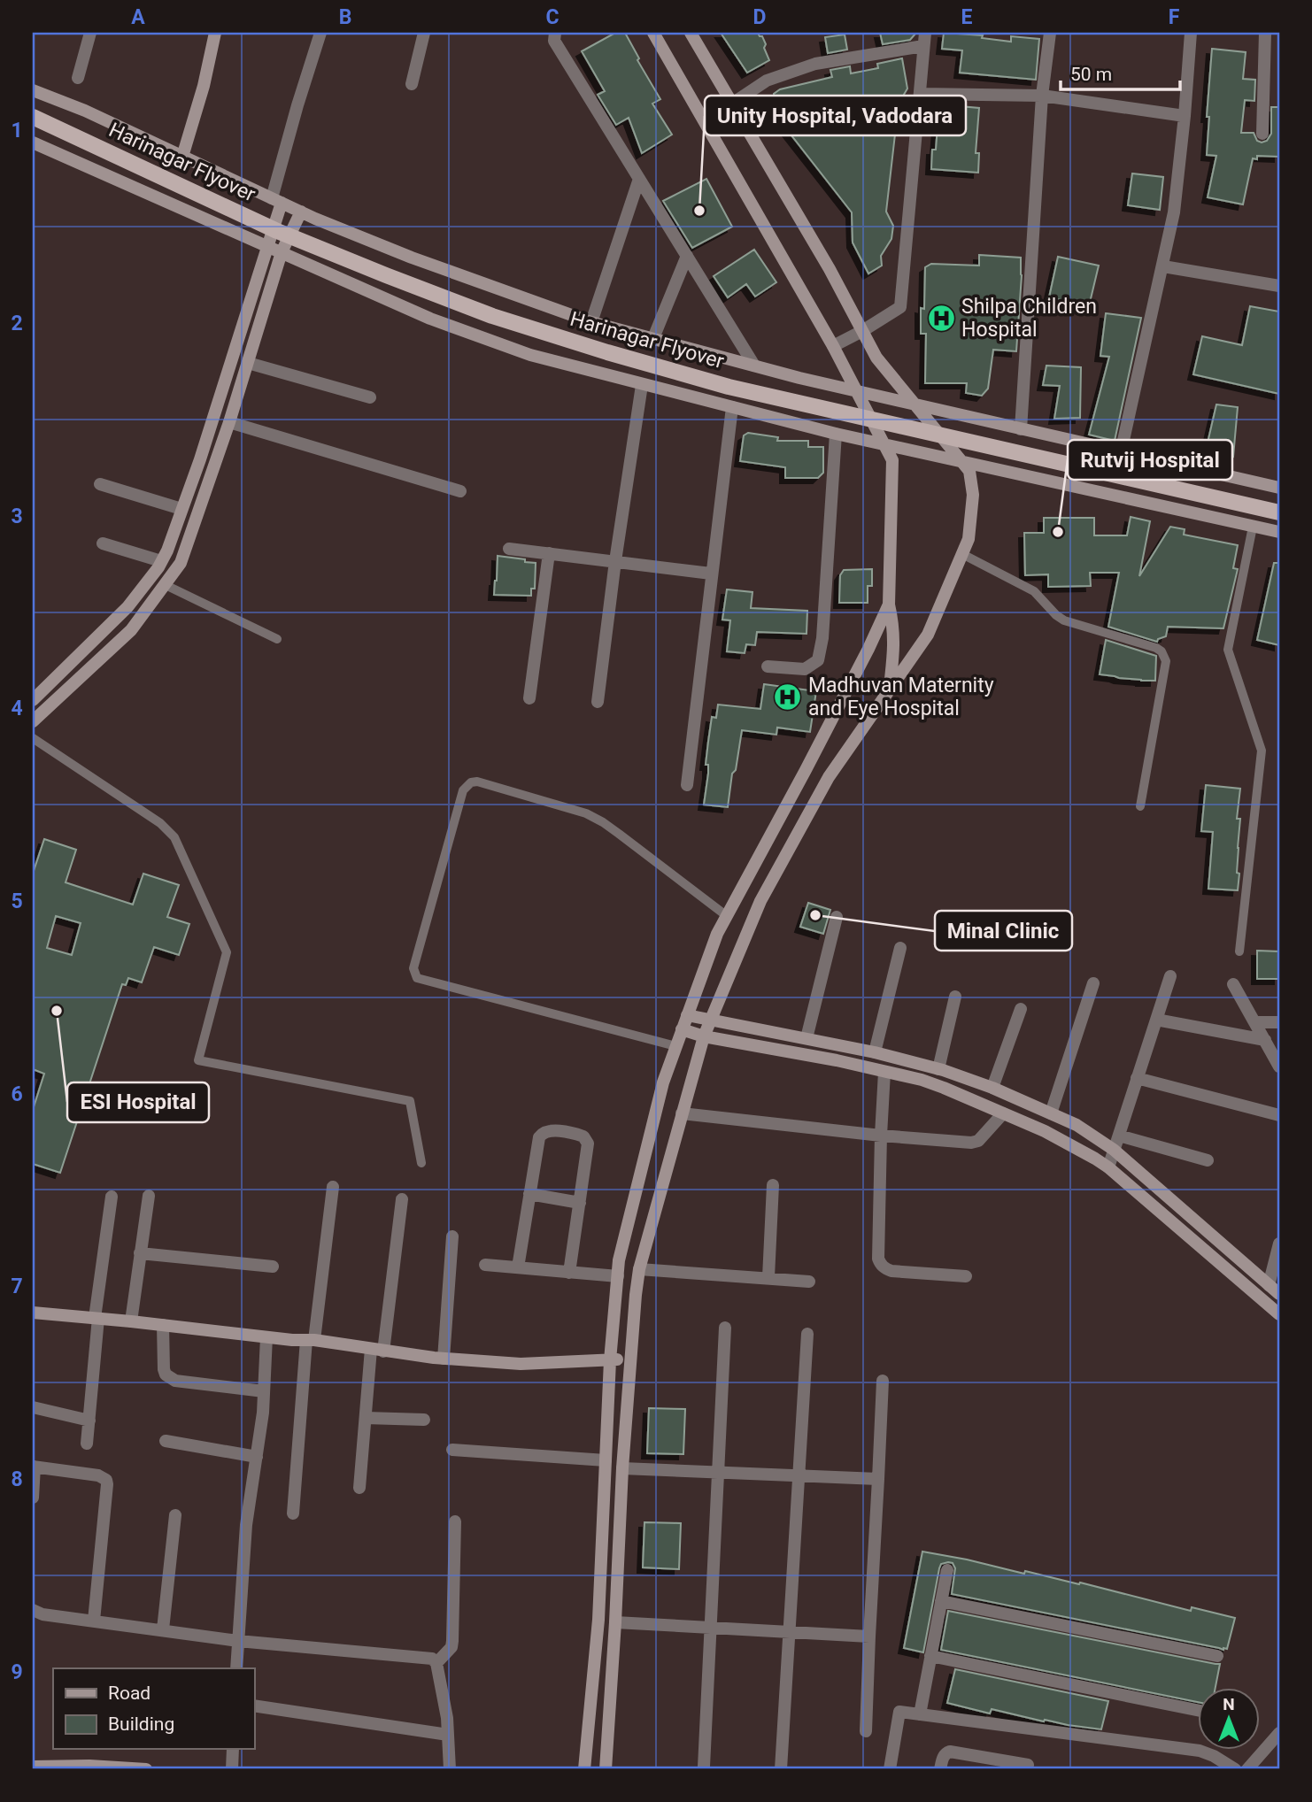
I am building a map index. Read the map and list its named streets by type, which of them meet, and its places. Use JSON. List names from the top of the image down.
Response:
{
  "streets": {
    "main road": ["Harinagar Flyover"]
  },
  "places": {
    "other": [
      "Unity Hospital, Vadodara",
      "Rutvij Hospital",
      "Minal Clinic",
      "ESI Hospital"
    ],
    "hospital": ["Shilpa Children Hospital", "Madhuvan Maternity and Eye Hospital"]
  },
  "legend": ["Road", "Building"],
  "scale_bar": "50 m",
  "north": "top",
  "grid": {
    "columns": [
      "A",
      "B",
      "C",
      "D",
      "E",
      "F"
    ],
    "rows": [
      "1",
      "2",
      "3",
      "4",
      "5",
      "6",
      "7",
      "8",
      "9"
    ]
  }
}
